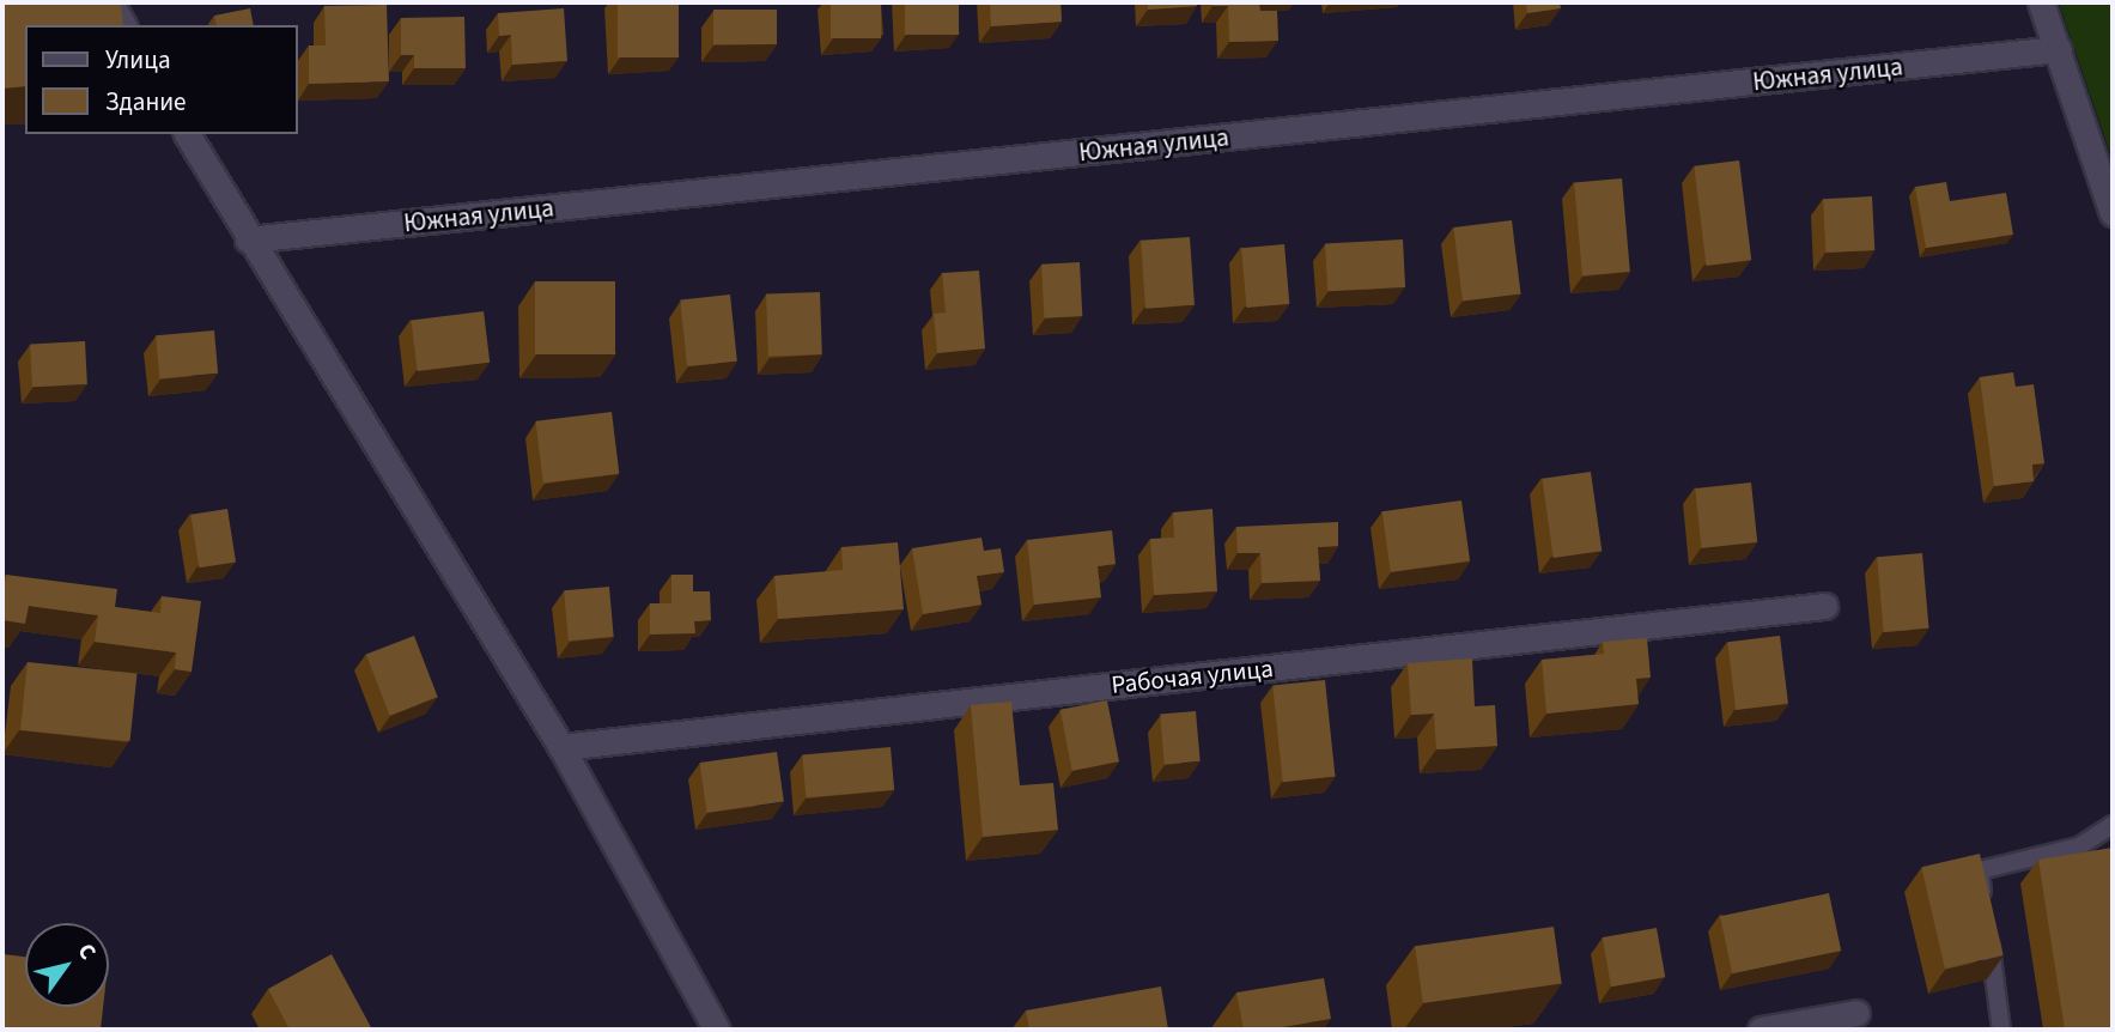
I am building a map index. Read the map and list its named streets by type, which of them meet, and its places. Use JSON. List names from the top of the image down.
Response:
{
  "streets": {
    "street": ["Южная улица", "Рабочая улица"]
  },
  "legend": ["Улица", "Здание"],
  "north": "top right"
}
